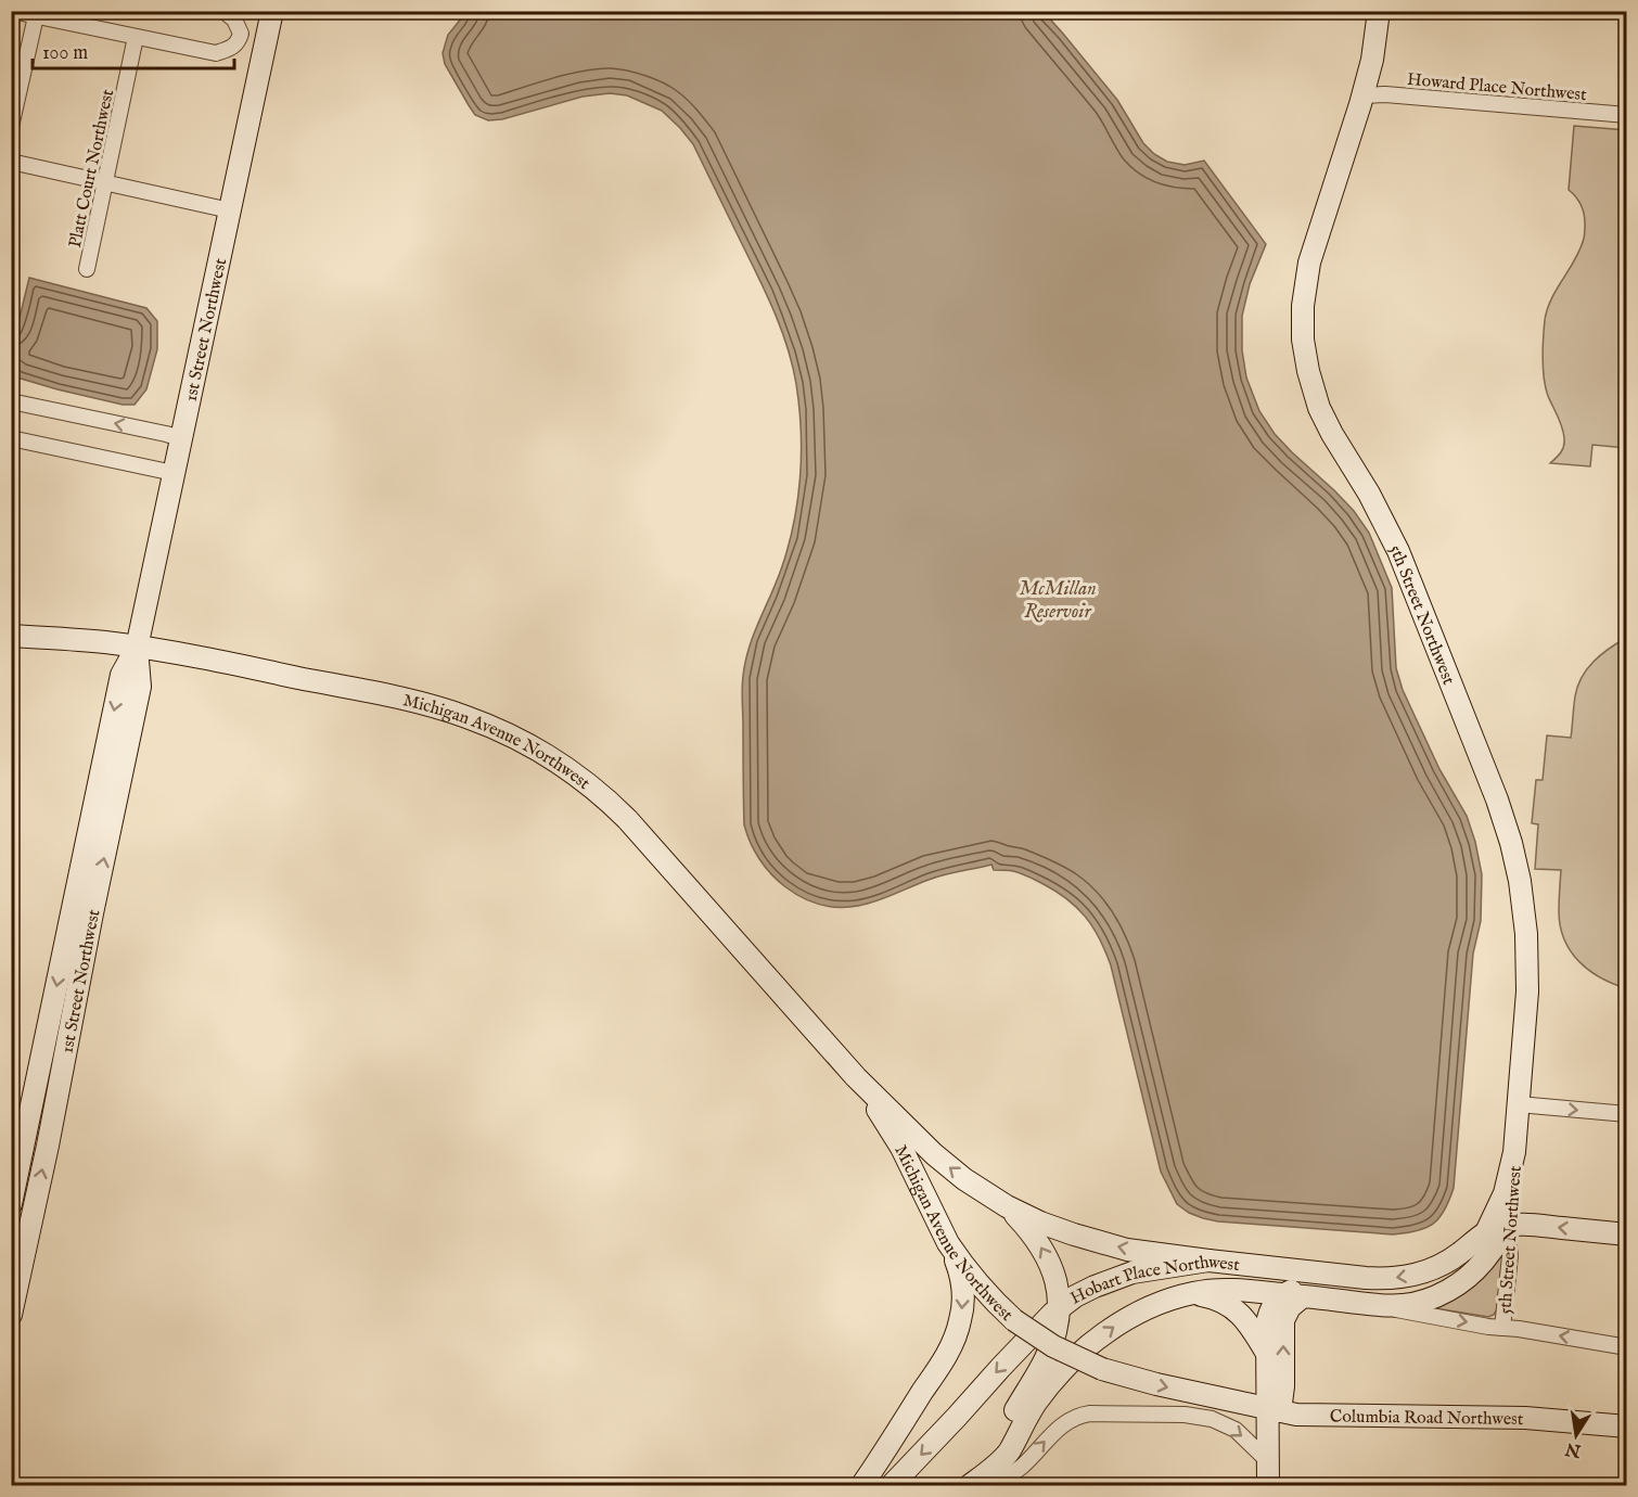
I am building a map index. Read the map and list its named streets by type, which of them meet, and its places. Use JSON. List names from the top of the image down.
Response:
{
  "streets": {
    "main road": [
      "1st Street Northwest",
      "5th Street Northwest",
      "Michigan Avenue Northwest",
      "Hobart Place Northwest",
      "Columbia Road Northwest"
    ],
    "street": ["Howard Place Northwest", "Platt Court Northwest"]
  },
  "crossings": [
    ["Howard Place Northwest", "5th Street Northwest"],
    ["1st Street Northwest", "Michigan Avenue Northwest"],
    ["5th Street Northwest", "Hobart Place Northwest"],
    ["Michigan Avenue Northwest", "Hobart Place Northwest"],
    ["Michigan Avenue Northwest", "Columbia Road Northwest"]
  ],
  "water": ["McMillan Reservoir"],
  "scale_bar": "100 m",
  "north": "bottom"
}
